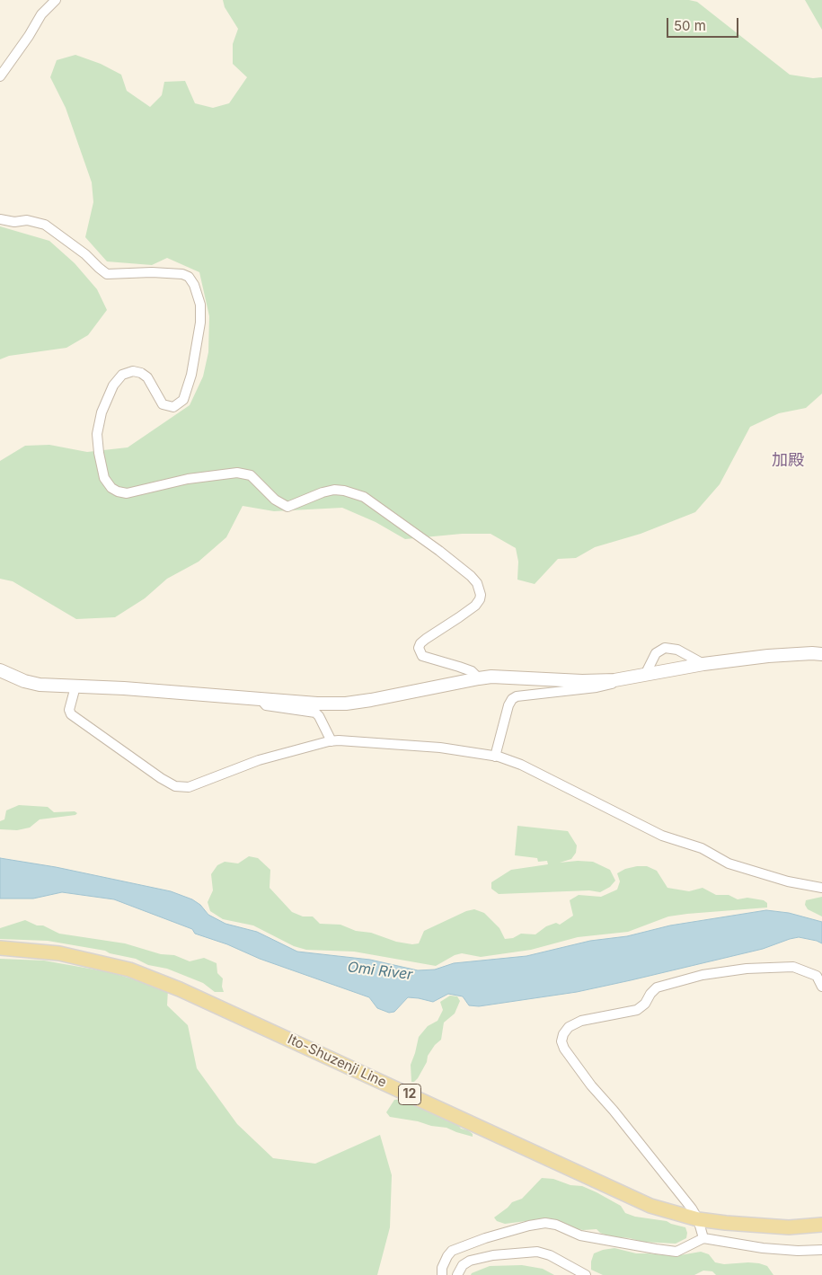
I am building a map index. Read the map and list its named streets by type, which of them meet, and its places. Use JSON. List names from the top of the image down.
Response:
{
  "streets": {
    "main road": ["Ito-Shuzenji Line", "12"]
  },
  "districts": ["加殿"],
  "water": ["Omi River"],
  "scale_bar": "50 m"
}
